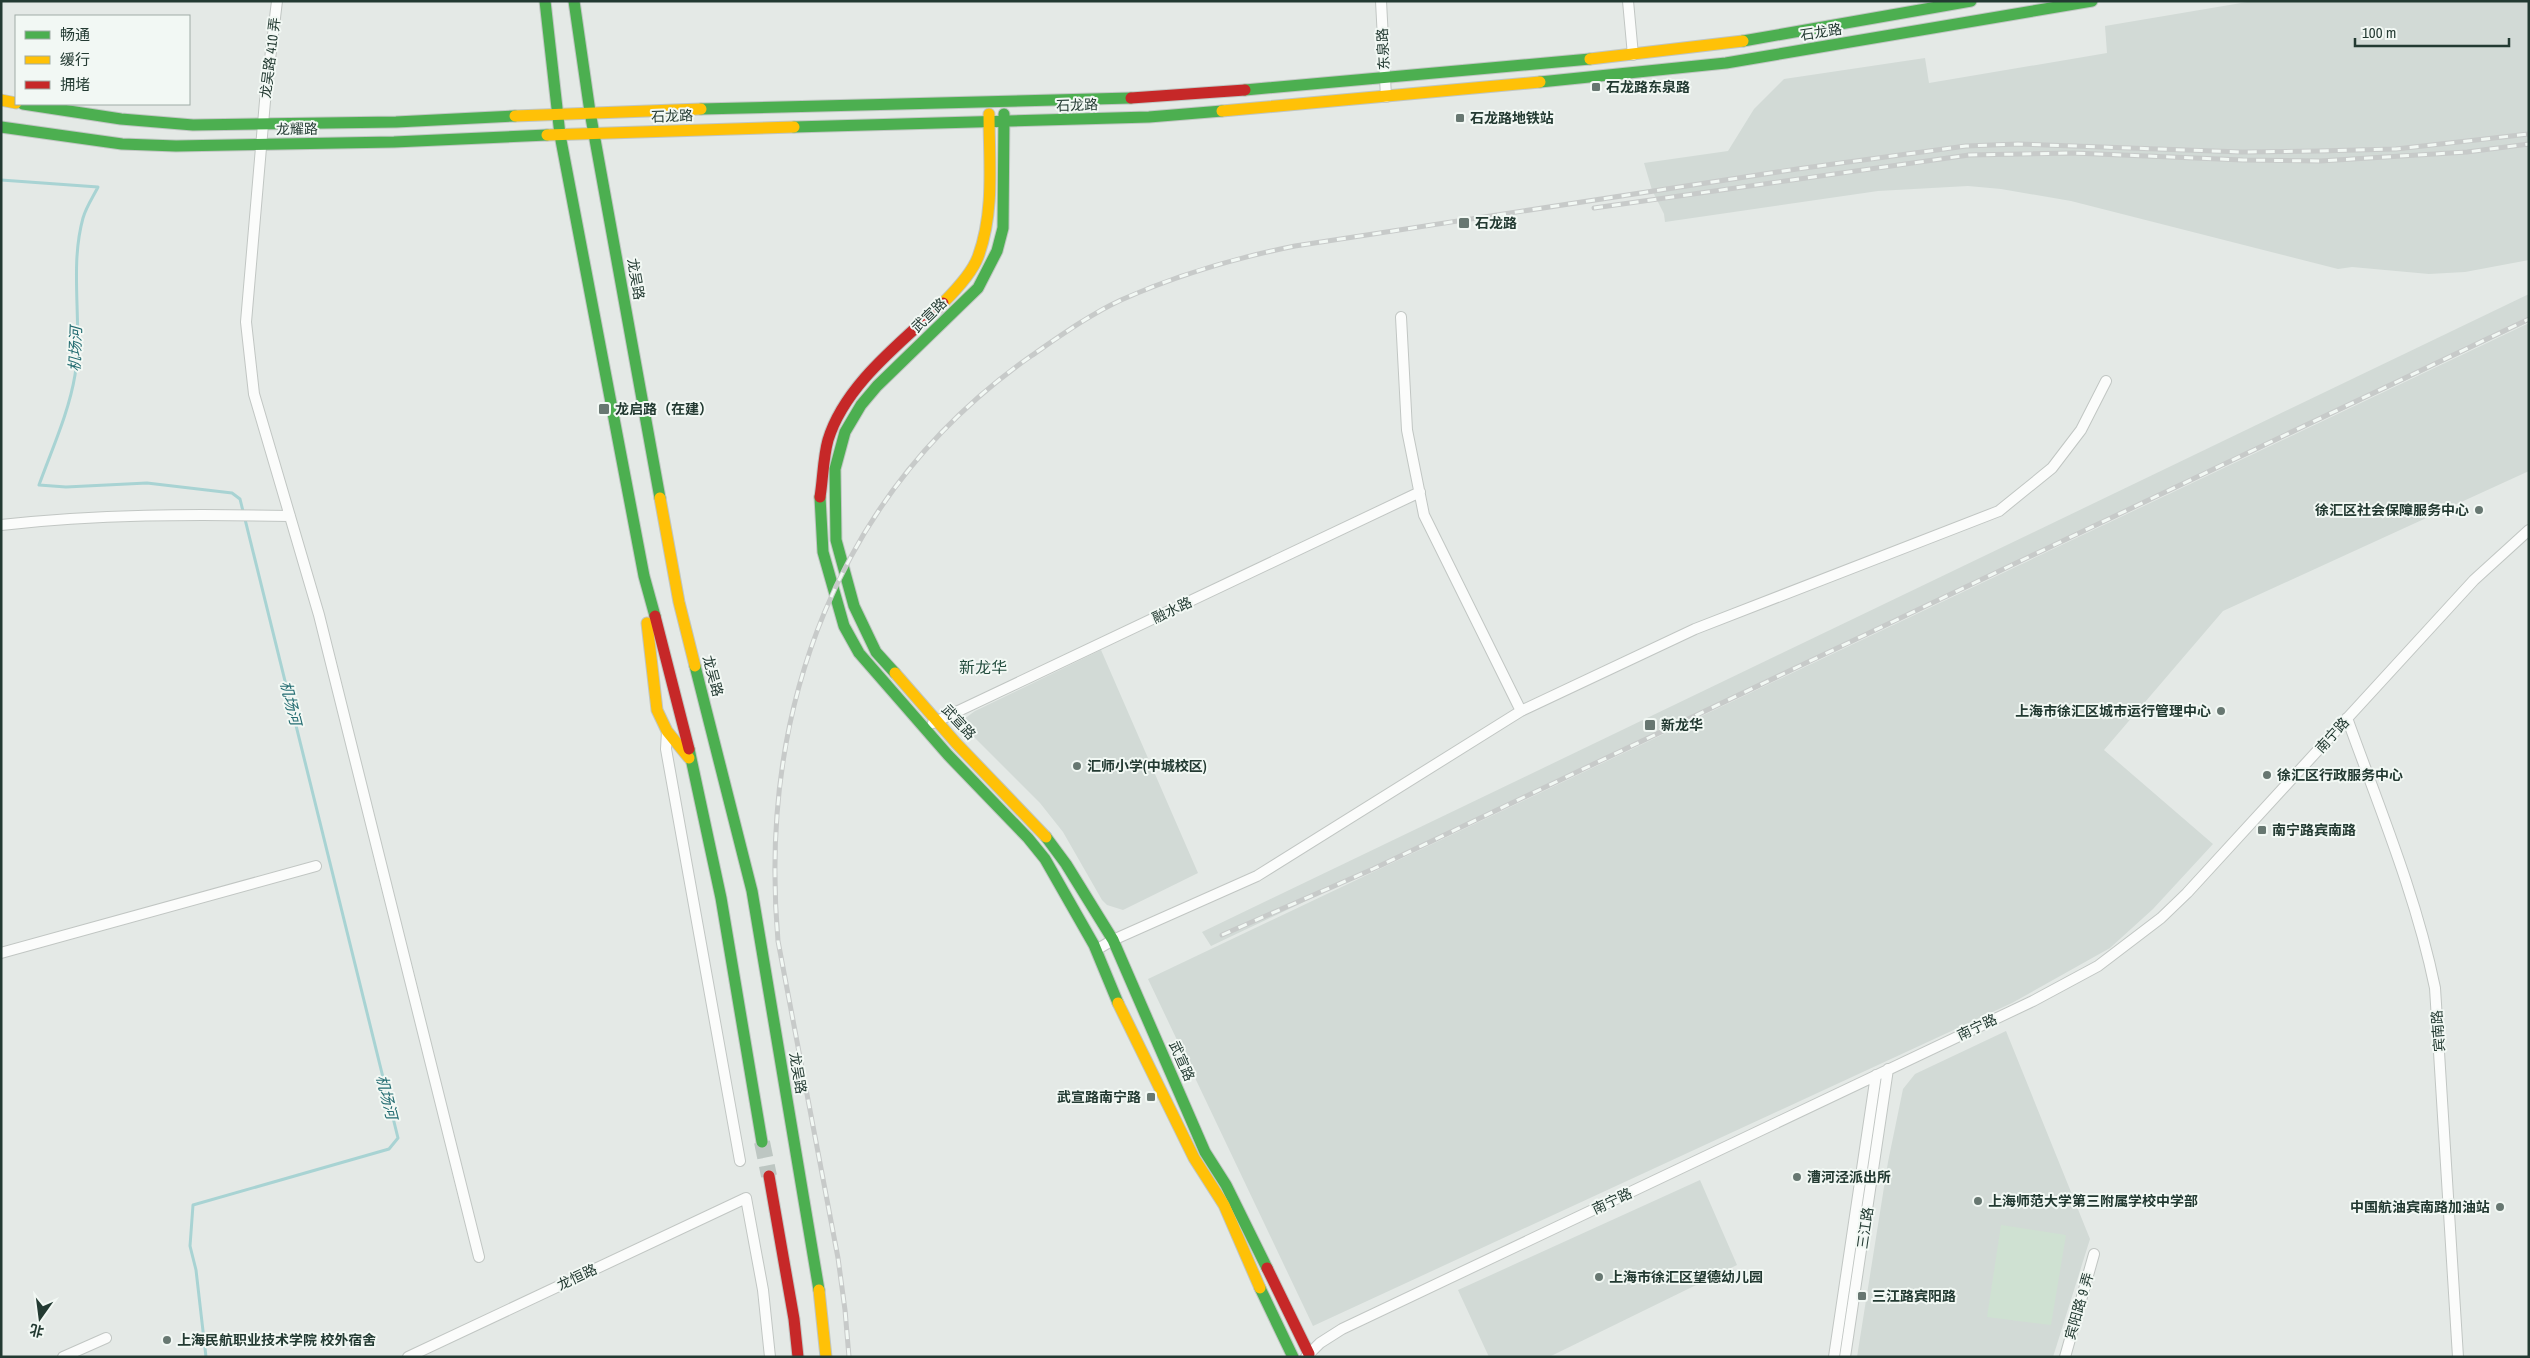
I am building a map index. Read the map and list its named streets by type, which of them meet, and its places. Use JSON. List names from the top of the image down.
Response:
{
  "streets": {
    "main road": [
      "石龙路",
      "龙耀路",
      "龙吴路",
      "武宣路"
    ],
    "street": [
      "东泉路",
      "龙吴路 410 弄",
      "融水路",
      "南宁路",
      "宾南路",
      "三江路",
      "龙恒路",
      "宾阳路 9 弄"
    ]
  },
  "crossings": [
    ["石龙路", "东泉路"],
    ["石龙路", "龙耀路"],
    ["石龙路", "龙吴路"],
    ["石龙路", "武宣路"],
    ["龙吴路 410 弄", "龙耀路"],
    ["龙耀路", "龙吴路"],
    ["武宣路", "融水路"],
    ["武宣路", "南宁路"],
    ["南宁路", "宾南路"],
    ["南宁路", "三江路"]
  ],
  "districts": ["新龙华"],
  "water": ["机场河"],
  "places": {
    "transit": [
      "石龙路东泉路",
      "石龙路地铁站",
      "石龙路",
      "龙启路（在建）",
      "新龙华",
      "南宁路宾南路",
      "武宣路南宁路",
      "三江路宾阳路"
    ],
    "other": [
      "徐汇区社会保障服务中心",
      "上海市徐汇区城市运行管理中心",
      "汇师小学(中城校区)",
      "徐汇区行政服务中心",
      "漕河泾派出所",
      "上海师范大学第三附属学校中学部",
      "中国航油宾南路加油站",
      "上海市徐汇区望德幼儿园",
      "上海民航职业技术学院 校外宿舍"
    ]
  },
  "legend": ["畅通", "缓行", "拥堵"],
  "scale_bar": "100 m",
  "north": "bottom"
}
